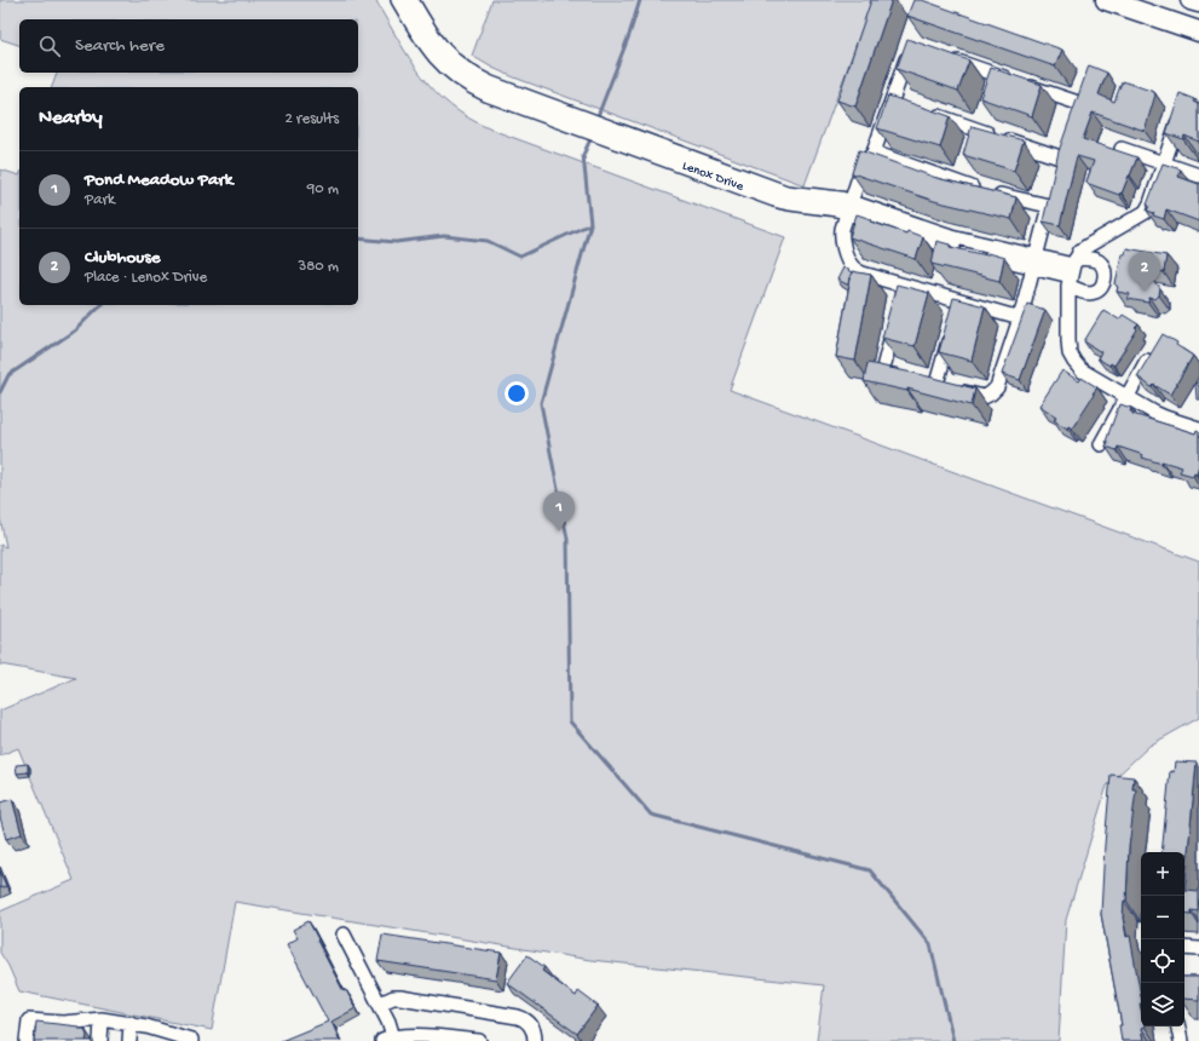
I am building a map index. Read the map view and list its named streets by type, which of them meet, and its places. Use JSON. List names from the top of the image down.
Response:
{
  "streets": {
    "street": ["Lenox Drive"]
  },
  "page": {
    "search": "Search here",
    "heading": ["Nearby", "2 results"],
    "list": [
      {
        "mark": "1",
        "name": "Pond Meadow Park",
        "note": "Park",
        "value": "90 m"
      },
      {
        "mark": "2",
        "name": "Clubhouse",
        "note": "Place · Lenox Drive",
        "value": "380 m"
      }
    ],
    "pins": ["2", "1"],
    "map_buttons": ["+", "−"]
  }
}
